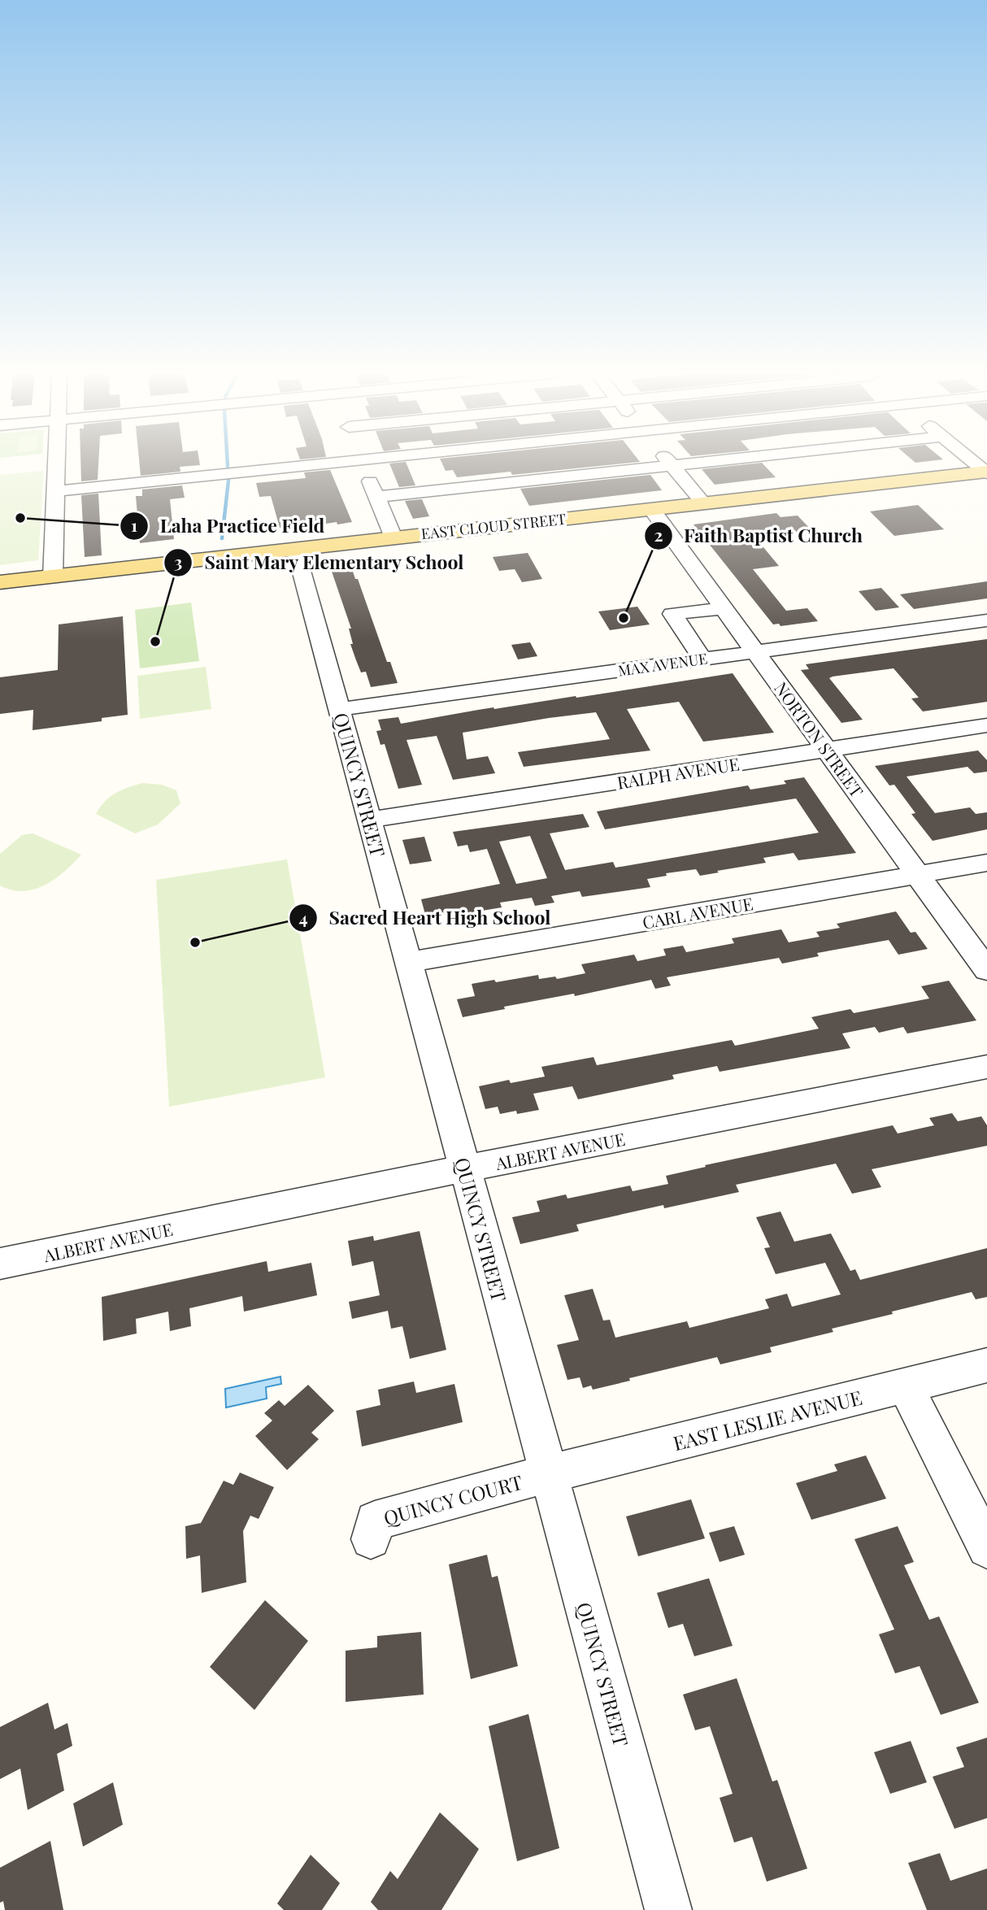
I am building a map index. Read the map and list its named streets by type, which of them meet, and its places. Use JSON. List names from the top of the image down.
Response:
{
  "streets": {
    "main road": ["EAST CLOUD STREET"],
    "street": [
      "MAX AVENUE",
      "NORTON STREET",
      "RALPH AVENUE",
      "QUINCY STREET",
      "CARL AVENUE",
      "ALBERT AVENUE",
      "EAST LESLIE AVENUE",
      "QUINCY COURT"
    ]
  },
  "crossings": [
    ["EAST CLOUD STREET", "NORTON STREET"],
    ["EAST CLOUD STREET", "QUINCY STREET"],
    ["MAX AVENUE", "NORTON STREET"],
    ["MAX AVENUE", "QUINCY STREET"],
    ["NORTON STREET", "RALPH AVENUE"],
    ["NORTON STREET", "CARL AVENUE"],
    ["RALPH AVENUE", "QUINCY STREET"],
    ["QUINCY STREET", "CARL AVENUE"],
    ["QUINCY STREET", "ALBERT AVENUE"],
    ["QUINCY STREET", "EAST LESLIE AVENUE"],
    ["QUINCY STREET", "QUINCY COURT"],
    ["EAST LESLIE AVENUE", "QUINCY COURT"]
  ],
  "places": [
    "Laha Practice Field",
    "Faith Baptist Church",
    "Saint Mary Elementary School",
    "Sacred Heart High School"
  ]
}
